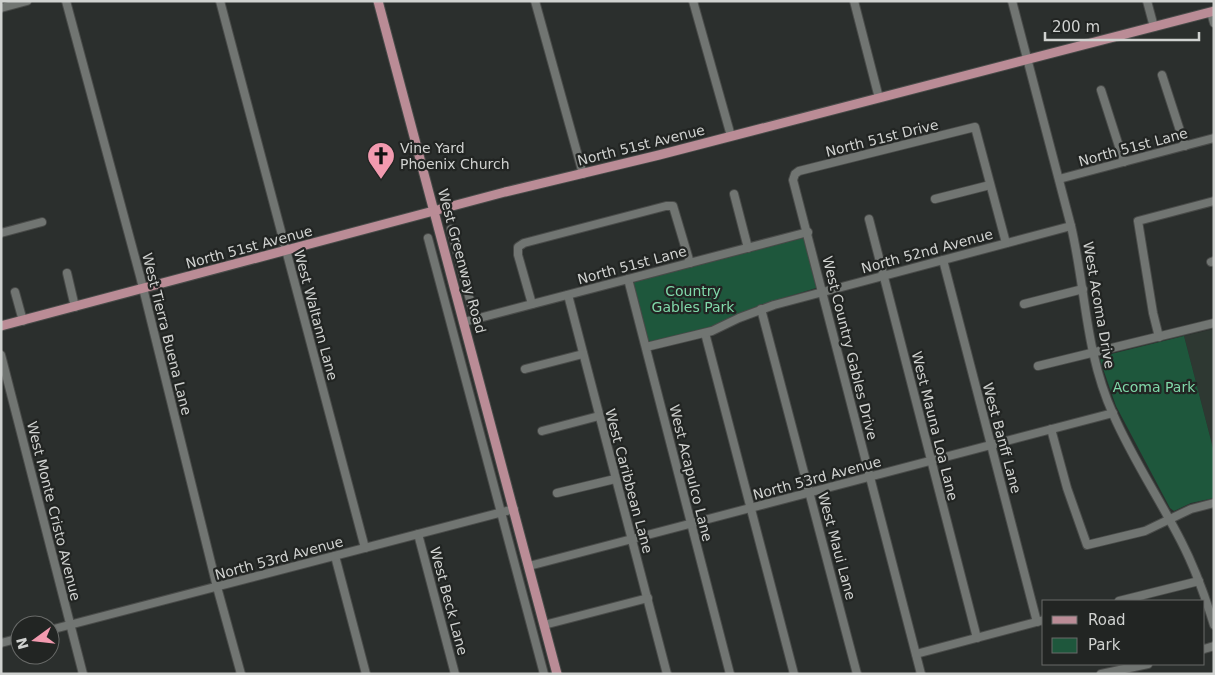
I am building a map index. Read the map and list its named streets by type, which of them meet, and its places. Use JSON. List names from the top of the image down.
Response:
{
  "streets": {
    "main road": ["North 51st Avenue", "West Greenway Road"],
    "street": [
      "North 51st Drive",
      "North 51st Lane",
      "North 52nd Avenue",
      "West Acoma Drive",
      "West Waltann Lane",
      "West Tierra Buena Lane",
      "West Country Gables Drive",
      "West Mauna Loa Lane",
      "West Banff Lane",
      "West Acapulco Lane",
      "North 53rd Avenue",
      "West Caribbean Lane",
      "West Monte Cristo Avenue",
      "West Maui Lane",
      "West Beck Lane"
    ]
  },
  "crossings": [
    ["North 51st Drive", "West Country Gables Drive"],
    ["North 51st Avenue", "West Greenway Road"],
    ["North 51st Avenue", "West Acoma Drive"],
    ["North 51st Avenue", "West Waltann Lane"],
    ["North 51st Avenue", "West Tierra Buena Lane"],
    ["North 51st Lane", "West Greenway Road"],
    ["North 51st Lane", "West Acoma Drive"],
    ["North 51st Lane", "West Country Gables Drive"],
    ["North 51st Lane", "West Acapulco Lane"],
    ["North 51st Lane", "West Caribbean Lane"],
    ["North 52nd Avenue", "West Acoma Drive"],
    ["North 52nd Avenue", "West Country Gables Drive"],
    ["North 52nd Avenue", "West Mauna Loa Lane"],
    ["North 52nd Avenue", "West Banff Lane"],
    ["North 52nd Avenue", "West Acapulco Lane"],
    ["North 52nd Avenue", "West Maui Lane"],
    ["West Greenway Road", "North 53rd Avenue"],
    ["West Acoma Drive", "North 53rd Avenue"],
    ["West Waltann Lane", "North 53rd Avenue"],
    ["West Tierra Buena Lane", "North 53rd Avenue"],
    ["West Country Gables Drive", "North 53rd Avenue"],
    ["West Mauna Loa Lane", "North 53rd Avenue"],
    ["West Banff Lane", "North 53rd Avenue"],
    ["West Acapulco Lane", "North 53rd Avenue"],
    ["North 53rd Avenue", "West Caribbean Lane"],
    ["North 53rd Avenue", "West Monte Cristo Avenue"],
    ["North 53rd Avenue", "West Maui Lane"],
    ["North 53rd Avenue", "West Beck Lane"]
  ],
  "parks": ["Country Gables Park", "Acoma Park"],
  "places": {
    "church": ["Vine Yard Phoenix Church"]
  },
  "legend": ["Road", "Park"],
  "scale_bar": "200 m",
  "north": "left"
}
